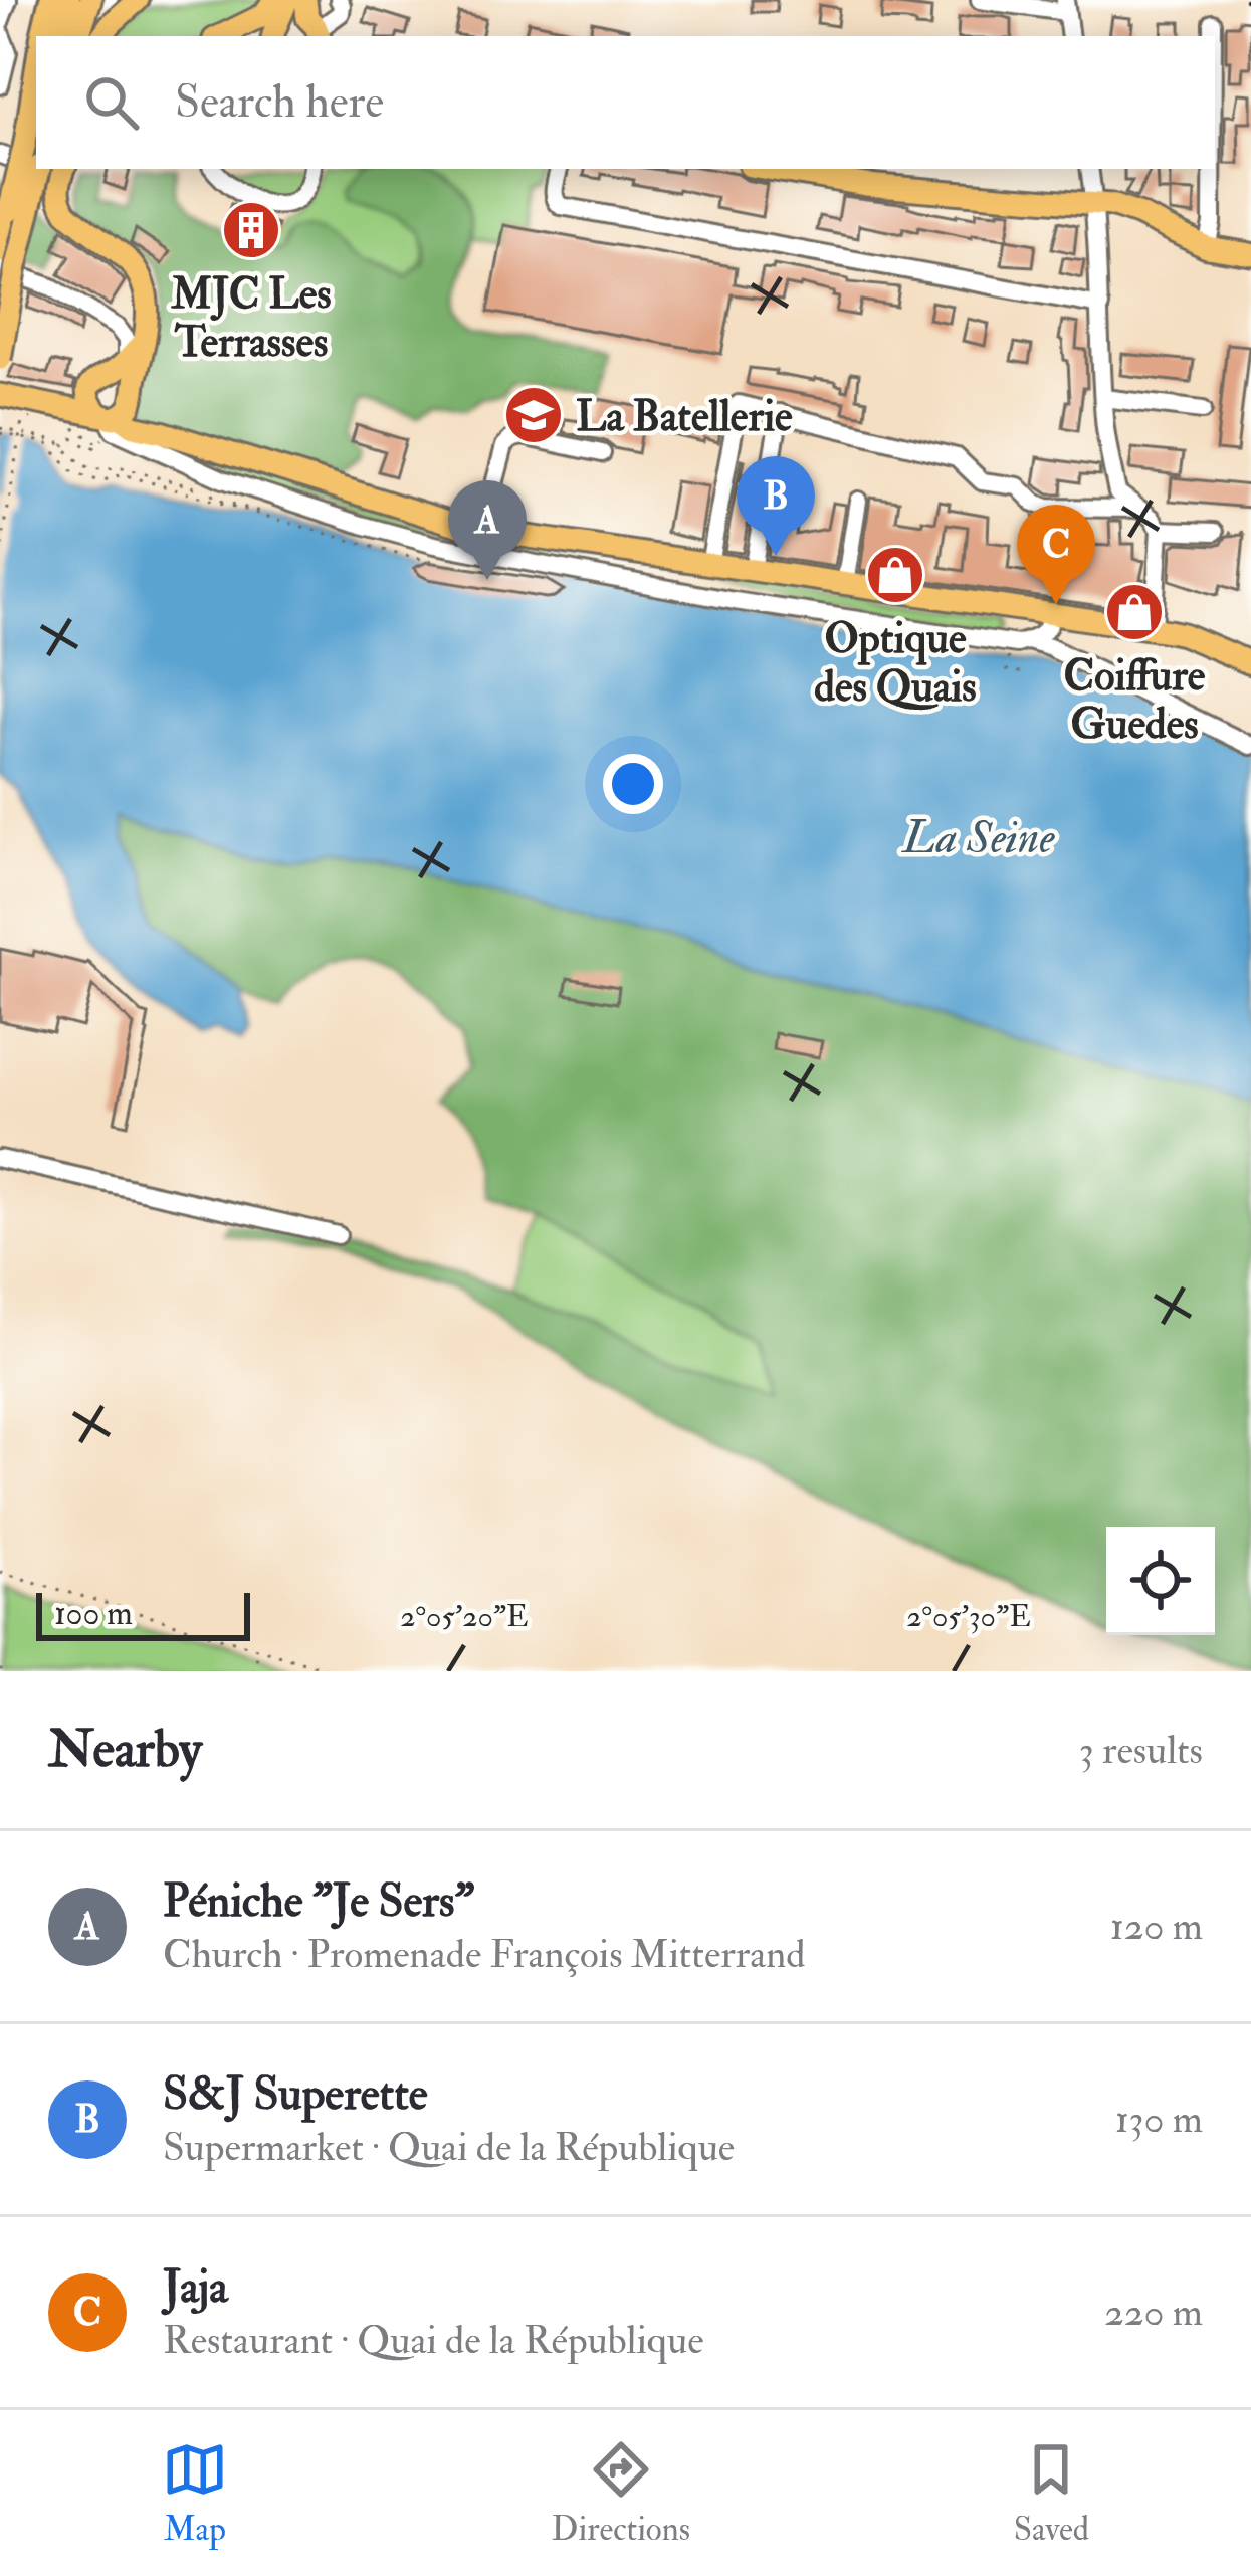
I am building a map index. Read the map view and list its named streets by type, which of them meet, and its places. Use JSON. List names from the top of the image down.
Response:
{
  "water": ["La Seine"],
  "places": {
    "building": ["MJC Les Terrasses"],
    "school or university": ["La Batellerie"],
    "shop": ["Optique des Quais", "Coiffure Guedes"]
  },
  "scale_bar": "100 m",
  "page": {
    "search": "Search here",
    "pins": ["B", "A", "C"],
    "scale": "100 m",
    "heading": ["Nearby", "3 results"],
    "list": [
      {
        "mark": "A",
        "name": "Péniche \"Je Sers\"",
        "note": "Church · Promenade François Mitterrand",
        "value": "120 m"
      },
      {
        "mark": "B",
        "name": "S&J Superette",
        "note": "Supermarket · Quai de la République",
        "value": "130 m"
      },
      {
        "mark": "C",
        "name": "Jaja",
        "note": "Restaurant · Quai de la République",
        "value": "220 m"
      }
    ],
    "nav": ["Map", "Directions", "Saved"]
  },
  "coordinates": ["2°05'20\"E", "2°05'30\"E"]
}
